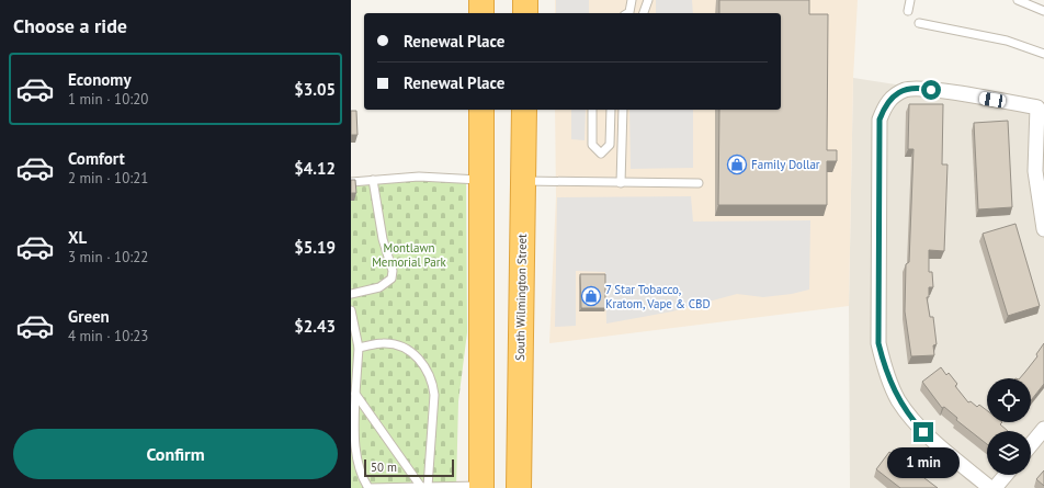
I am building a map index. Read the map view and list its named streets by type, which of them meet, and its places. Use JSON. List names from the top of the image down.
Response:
{
  "streets": {
    "highway": ["South Wilmington Street"]
  },
  "parks": ["Montlawn Memorial Park"],
  "places": {
    "shop": ["Family Dollar", "7 Star Tobacco, Kratom, Vape & CBD"]
  },
  "scale_bar": "50 m",
  "page": {
    "heading": "Choose a ride",
    "banner": ["Renewal Place", "Renewal Place"],
    "list": [
      {
        "name": "Economy",
        "note": "1 min · 10:20",
        "value": "$3.05"
      },
      {
        "name": "Comfort",
        "note": "2 min · 10:21",
        "value": "$4.12"
      },
      {
        "name": "XL",
        "note": "3 min · 10:22",
        "value": "$5.19"
      },
      {
        "name": "Green",
        "note": "4 min · 10:23",
        "value": "$2.43"
      }
    ],
    "buttons": "Confirm",
    "bubble": "1 min",
    "scale": "50 m"
  }
}
